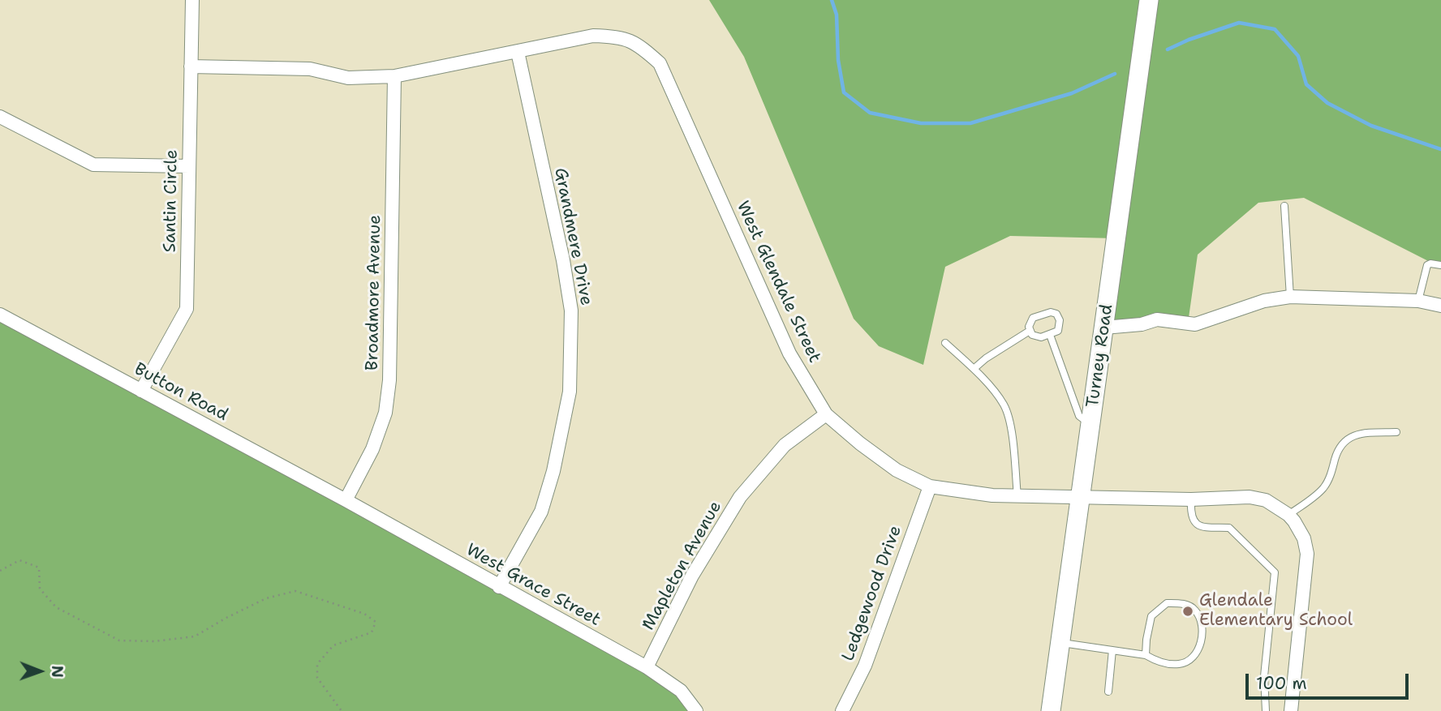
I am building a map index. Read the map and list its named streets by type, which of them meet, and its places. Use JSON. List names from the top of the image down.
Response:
{
  "streets": {
    "street": [
      "Santin Circle",
      "Grandmere Drive",
      "West Glendale Street",
      "Broadmore Avenue",
      "Turney Road",
      "Button Road",
      "Mapleton Avenue",
      "West Grace Street",
      "Ledgewood Drive"
    ]
  },
  "crossings": [
    ["Santin Circle", "West Glendale Street"],
    ["Santin Circle", "Button Road"],
    ["Grandmere Drive", "West Glendale Street"],
    ["Grandmere Drive", "West Grace Street"],
    ["West Glendale Street", "Broadmore Avenue"],
    ["West Glendale Street", "Turney Road"],
    ["West Glendale Street", "Mapleton Avenue"],
    ["West Glendale Street", "Ledgewood Drive"],
    ["Broadmore Avenue", "Button Road"],
    ["Broadmore Avenue", "West Grace Street"],
    ["Button Road", "West Grace Street"],
    ["Mapleton Avenue", "West Grace Street"]
  ],
  "places": ["Glendale Elementary School"],
  "scale_bar": "100 m",
  "north": "right"
}
